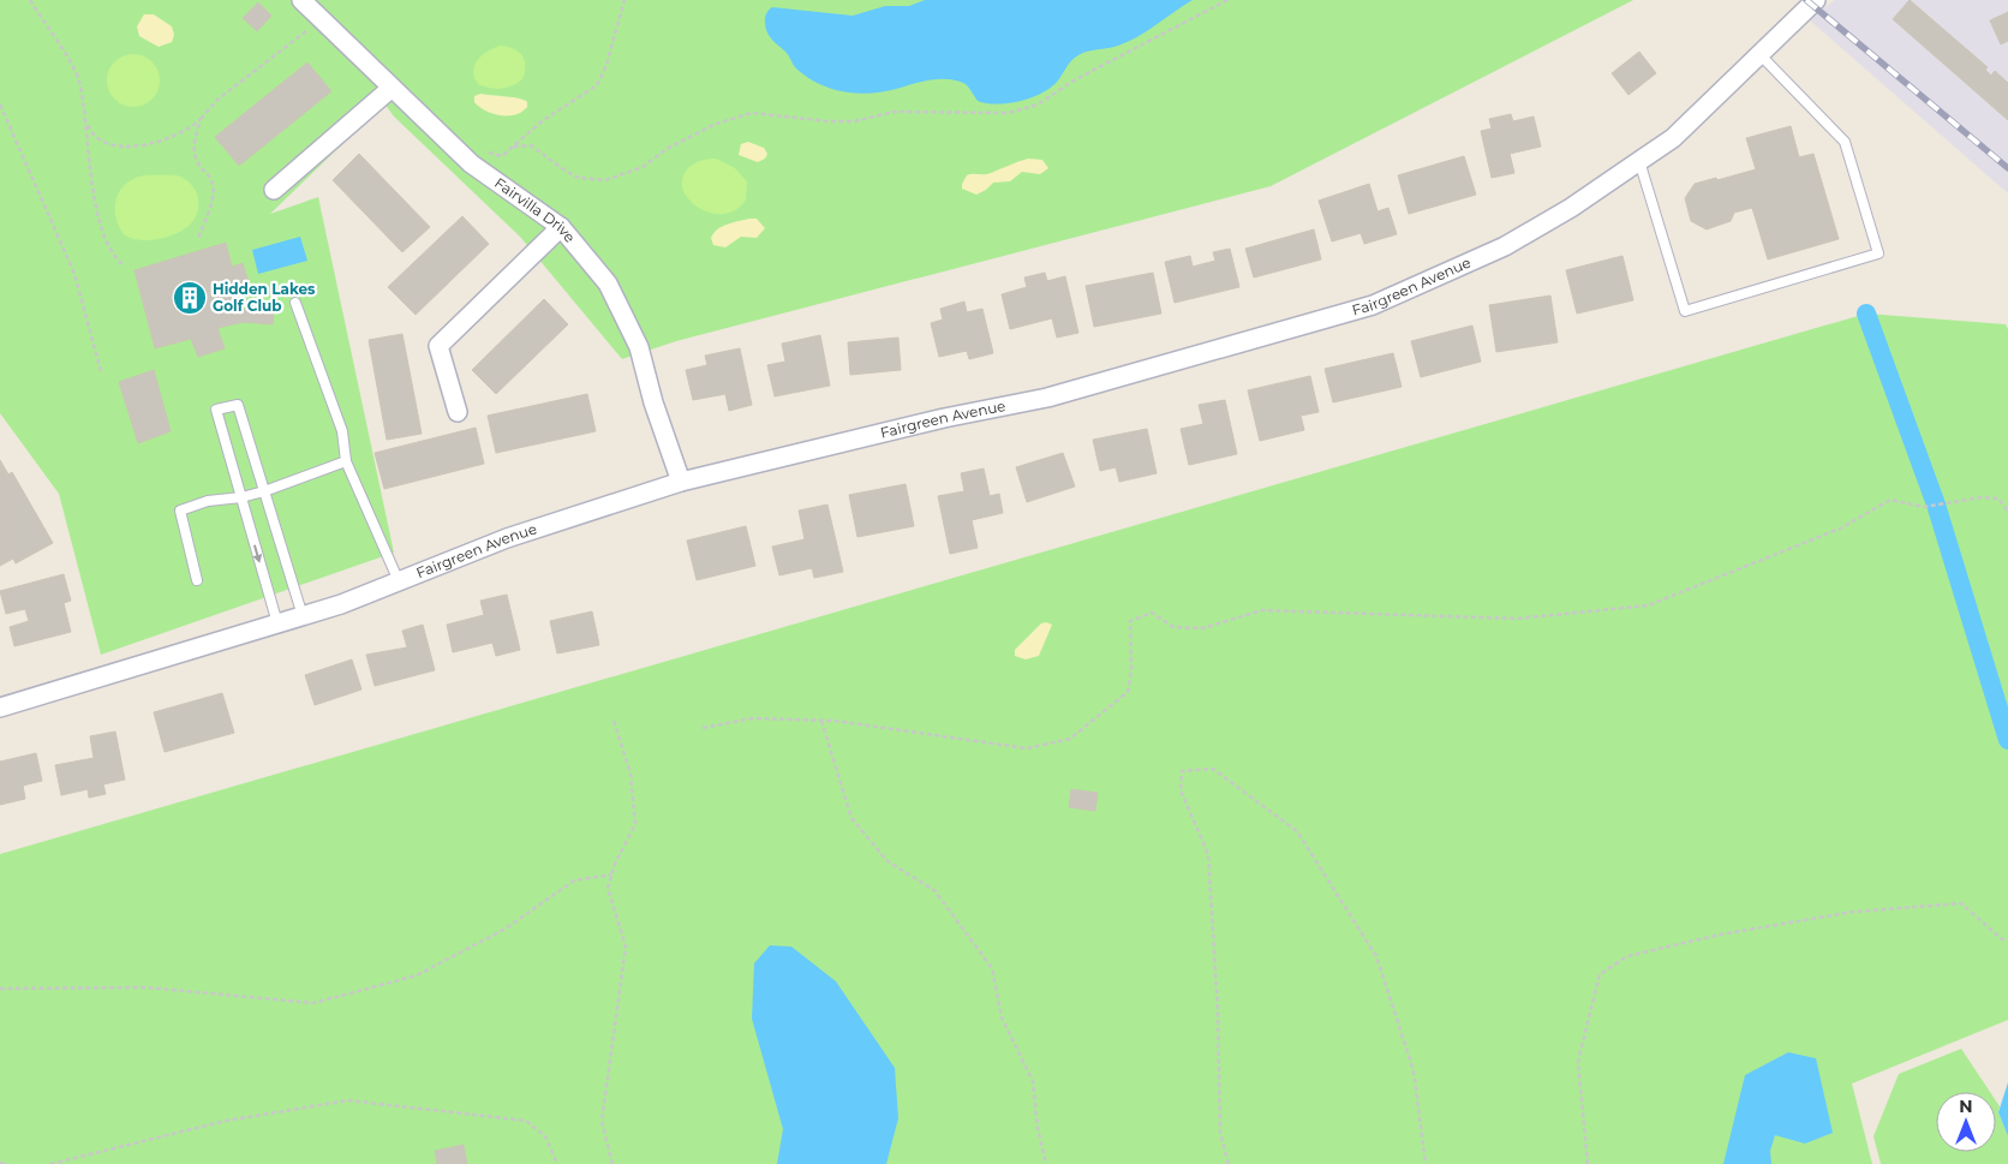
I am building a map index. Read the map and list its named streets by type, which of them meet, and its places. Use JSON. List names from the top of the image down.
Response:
{
  "streets": {
    "street": ["Fairvilla Drive", "Fairgreen Avenue"]
  },
  "crossings": [
    ["Fairvilla Drive", "Fairgreen Avenue"]
  ],
  "places": {
    "building": ["Hidden Lakes Golf Club"]
  },
  "north": "top"
}
